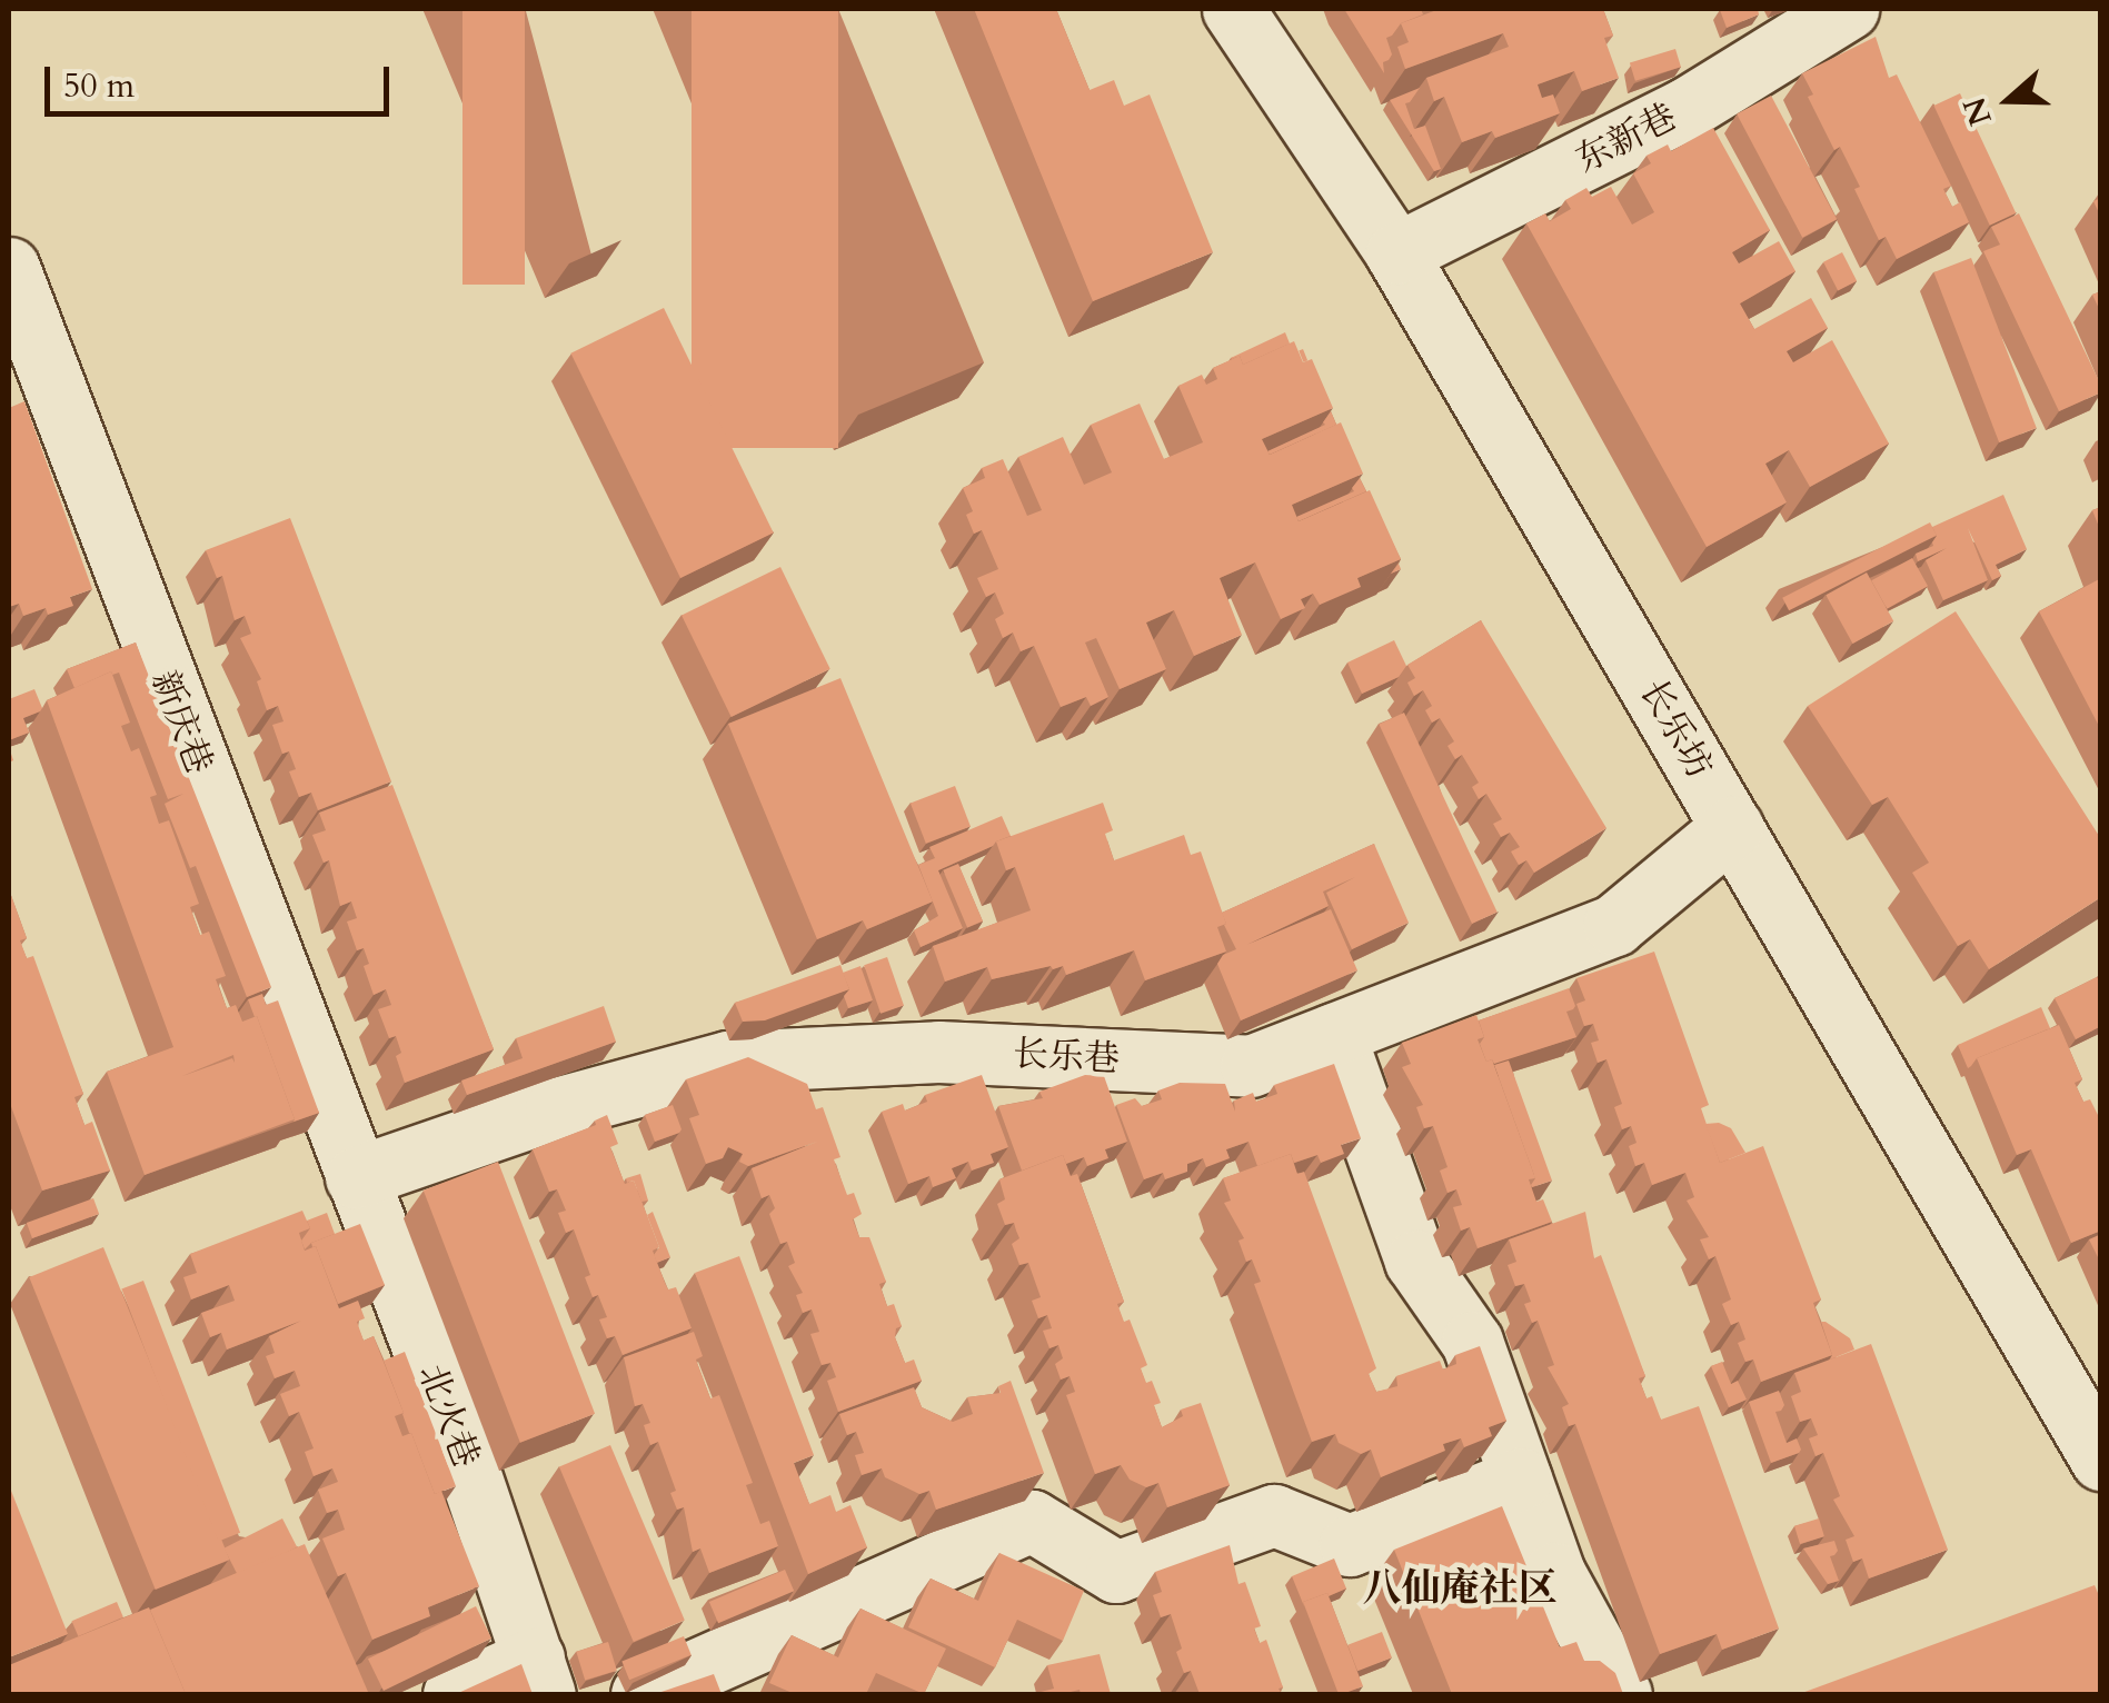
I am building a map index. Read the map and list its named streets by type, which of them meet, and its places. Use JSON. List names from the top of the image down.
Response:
{
  "streets": {
    "street": [
      "东新巷",
      "新庆巷",
      "长乐坊",
      "长乐巷",
      "北火巷"
    ]
  },
  "crossings": [
    ["东新巷", "长乐坊"],
    ["新庆巷", "长乐巷"],
    ["新庆巷", "北火巷"],
    ["长乐坊", "长乐巷"],
    ["长乐巷", "北火巷"]
  ],
  "districts": ["八仙庵社区"],
  "scale_bar": "50 m",
  "north": "left"
}
